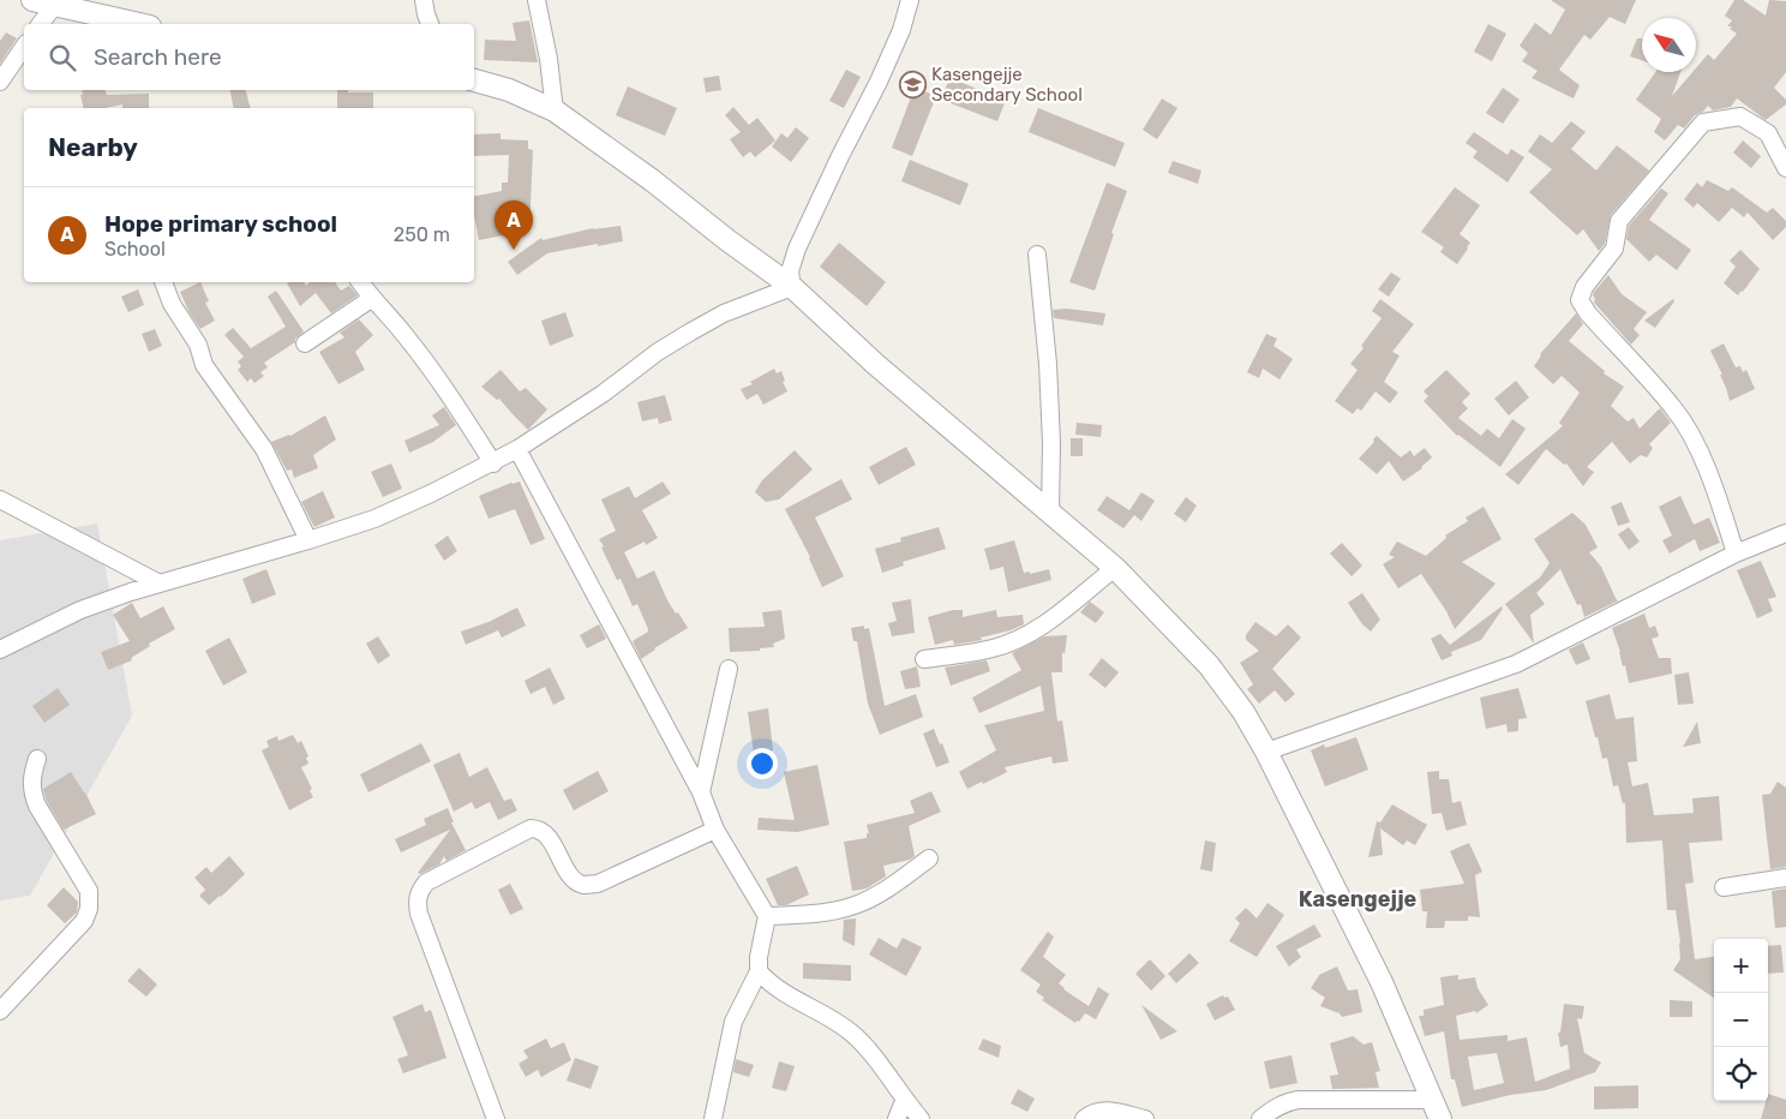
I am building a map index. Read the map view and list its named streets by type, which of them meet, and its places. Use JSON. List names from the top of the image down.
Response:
{
  "districts": ["Kasengejje"],
  "places": {
    "school or university": ["Kasengejje Secondary School"]
  },
  "north": "top left",
  "page": {
    "search": "Search here",
    "heading": "Nearby",
    "list": [
      {
        "mark": "A",
        "name": "Hope primary school",
        "note": "School",
        "value": "250 m"
      }
    ],
    "pins": "A",
    "map_buttons": ["+", "−"]
  }
}
